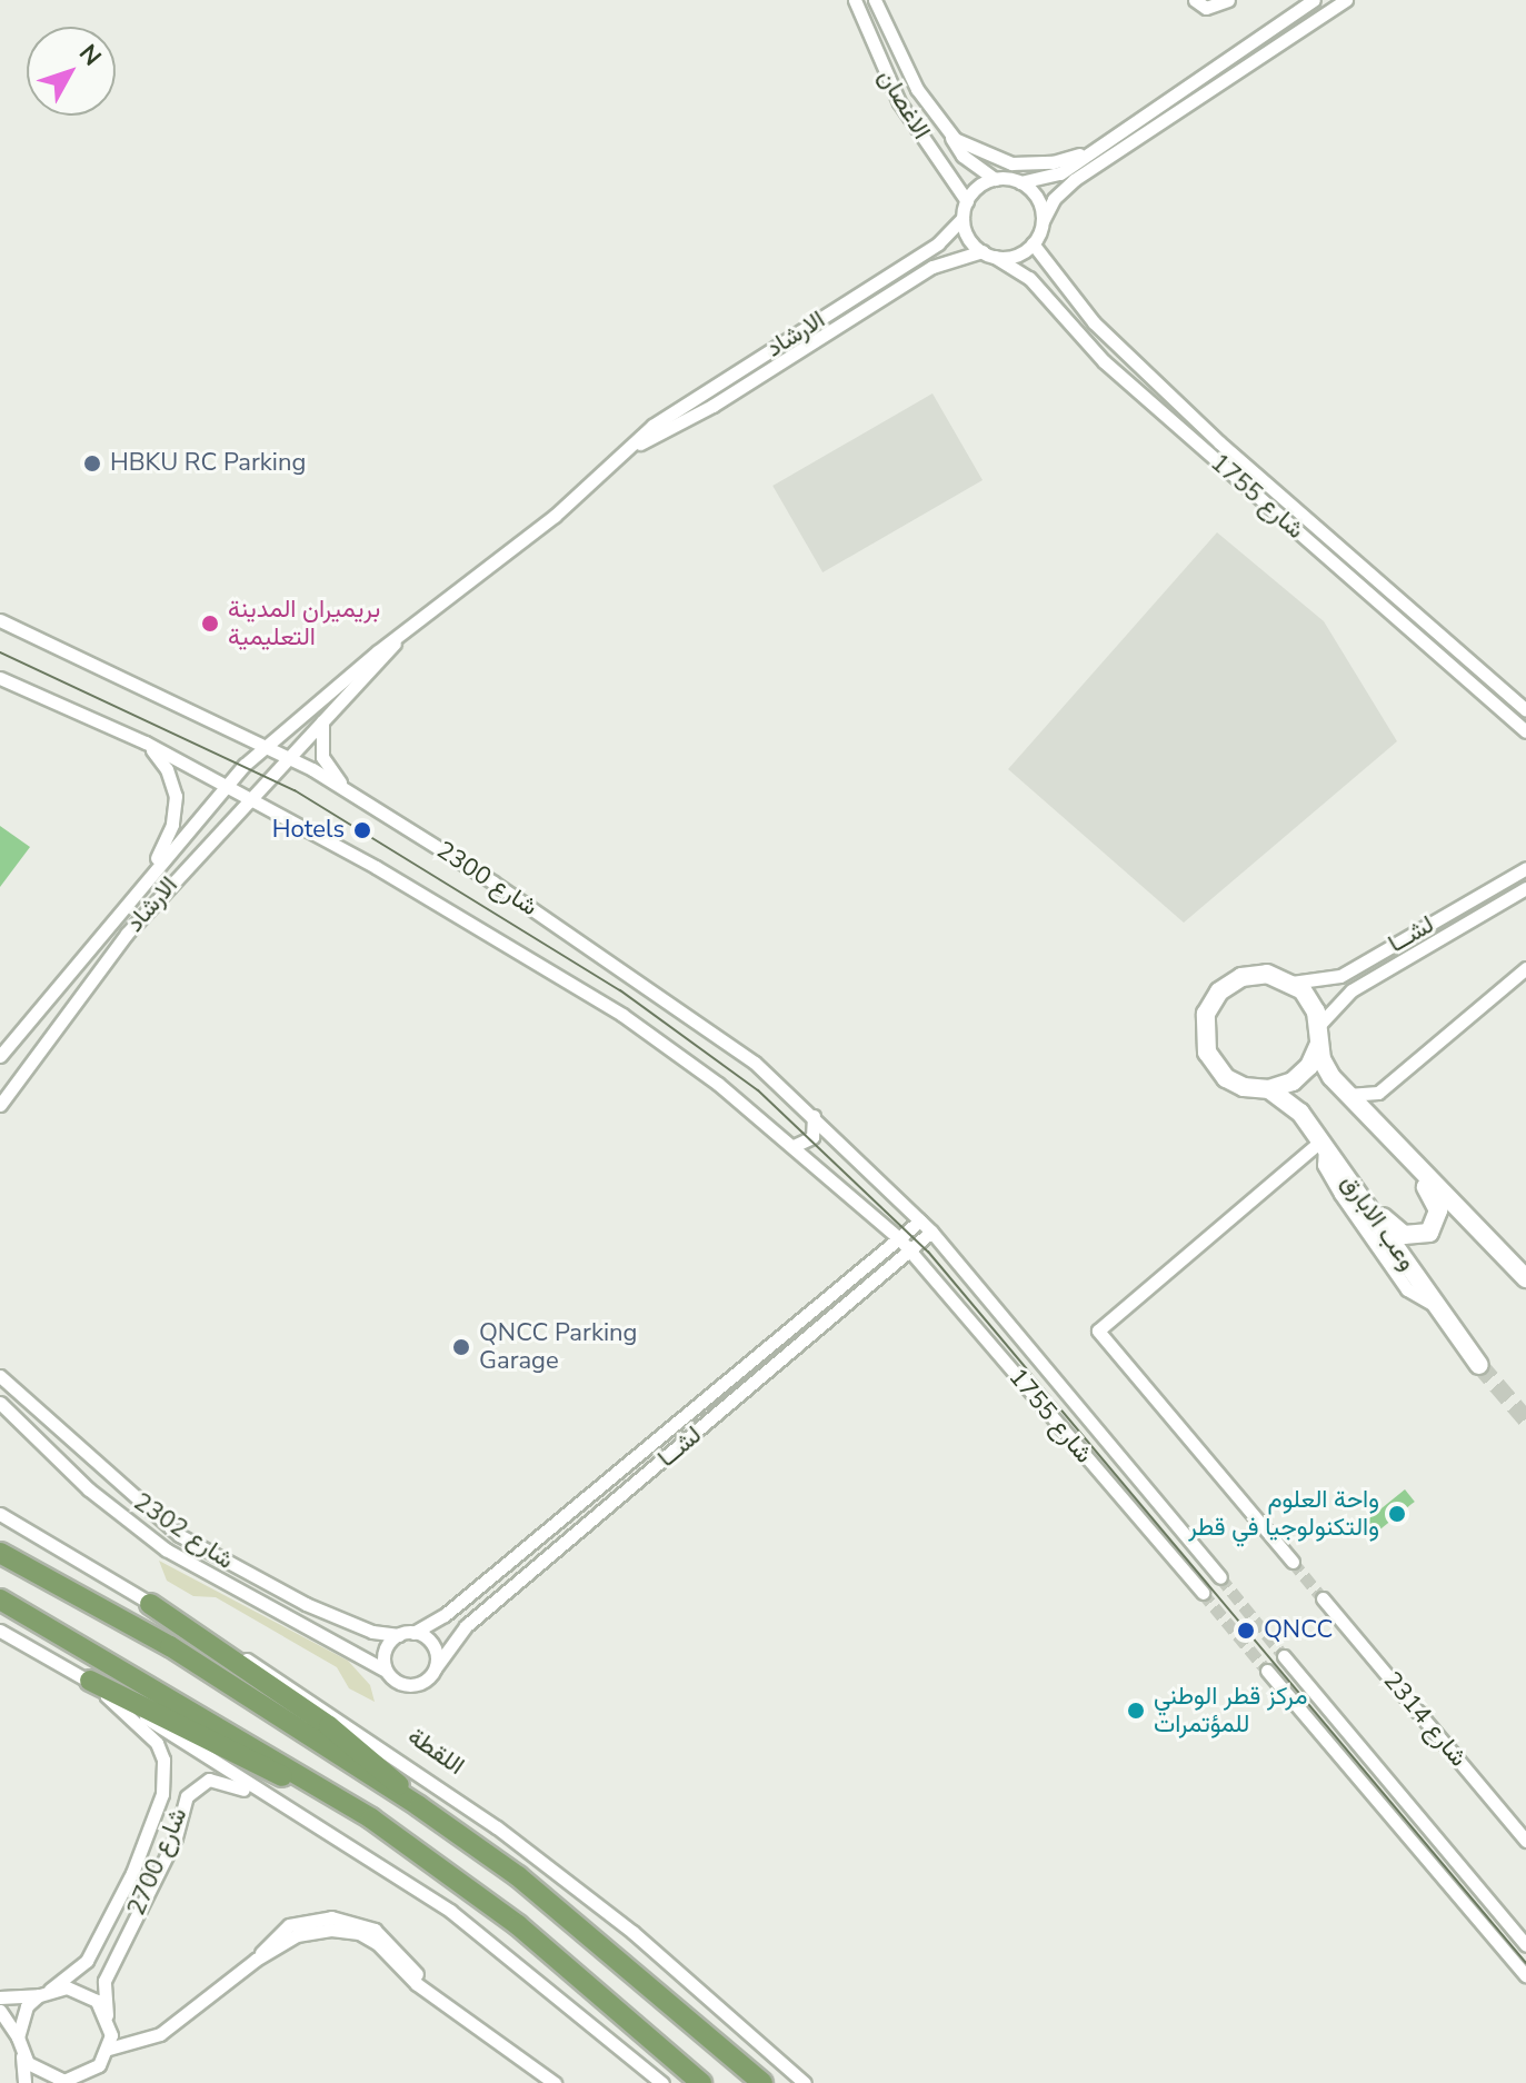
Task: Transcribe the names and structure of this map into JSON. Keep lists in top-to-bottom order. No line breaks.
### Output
{"streets":{"street":["الاغصان","الارشاد","شارع 1755","شارع 2300","لشــا","وعب الابارق","شارع 2302","شارع 2314","اللقطة","شارع 2700"]},"crossings":[["الاغصان","الارشاد"],["الاغصان","شارع 1755"],["الارشاد","شارع 1755"],["الارشاد","شارع 2300"],["شارع 1755","شارع 2300"],["شارع 1755","لشــا"],["شارع 2300","لشــا"],["لشــا","وعب الابارق"],["لشــا","شارع 2302"]],"places":["HBKU RC Parking","بريميران المدينة التعليمية","Hotels","QNCC Parking Garage","واحة العلوم والتكنولوجيا في قطر","QNCC","مركز قطر الوطني للمؤتمرات"],"north":"top right"}
